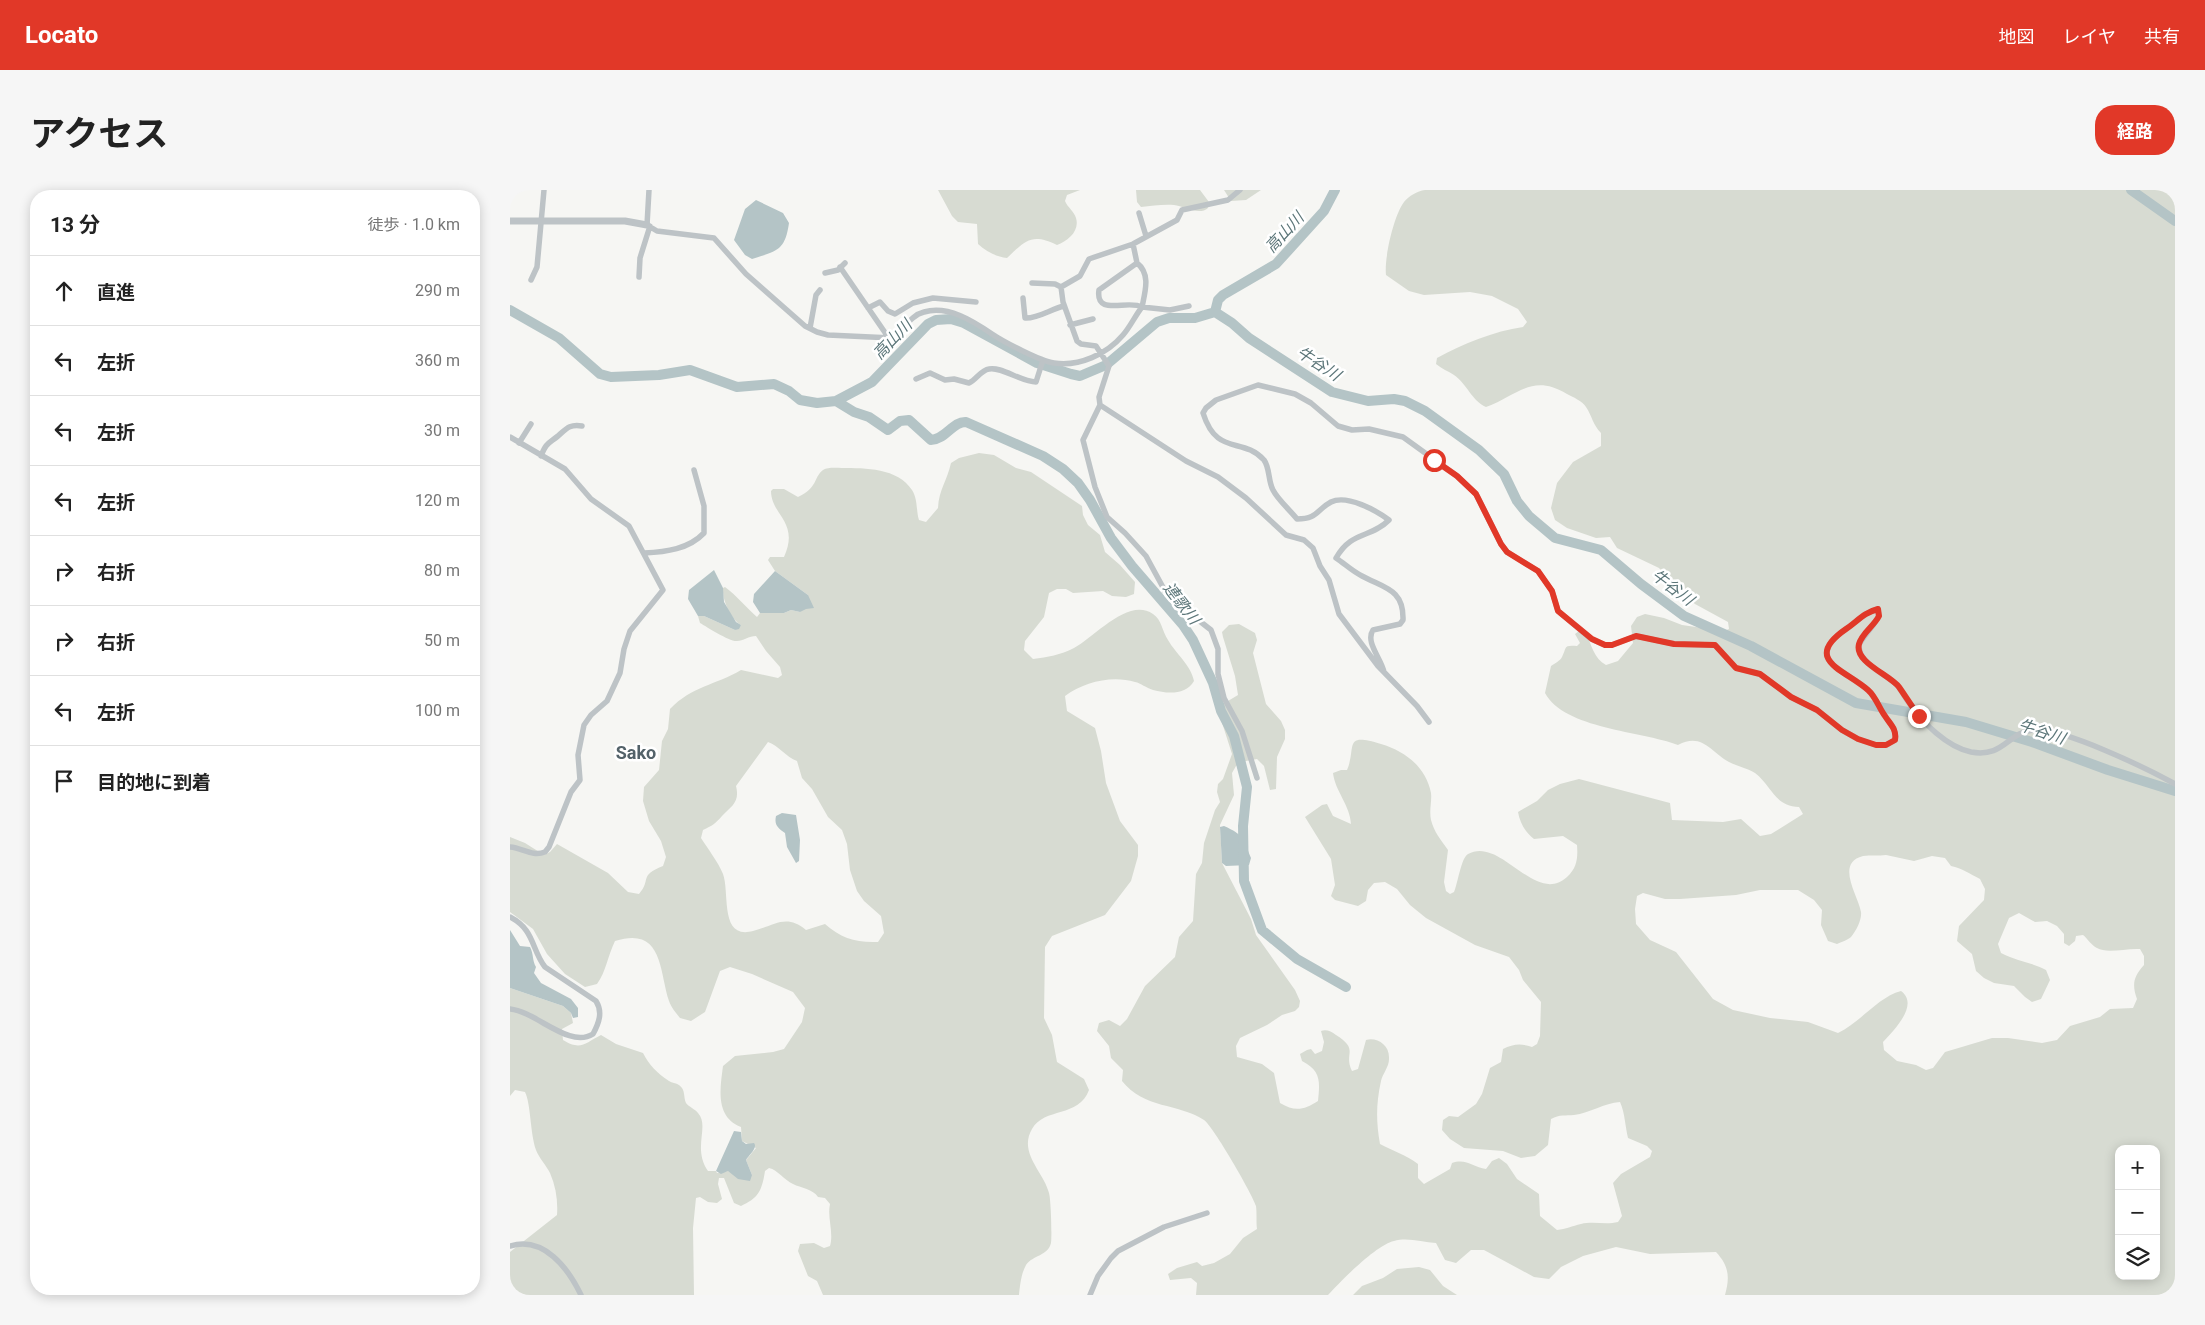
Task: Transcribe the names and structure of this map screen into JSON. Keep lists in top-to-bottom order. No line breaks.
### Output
{"districts":["Sako"],"water":["高山川","牛谷川","連歌川"],"page":{"header":"Locato","nav":["地図","レイヤ","共有"],"title":"アクセス","buttons":"経路","heading":["13 分","徒歩 · 1.0 km"],"list":[["直進","290 m"],["左折","360 m"],["左折","30 m"],["左折","120 m"],["右折","80 m"],["右折","50 m"],["左折","100 m"],"目的地に到着"],"map_buttons":["+","−"]}}
